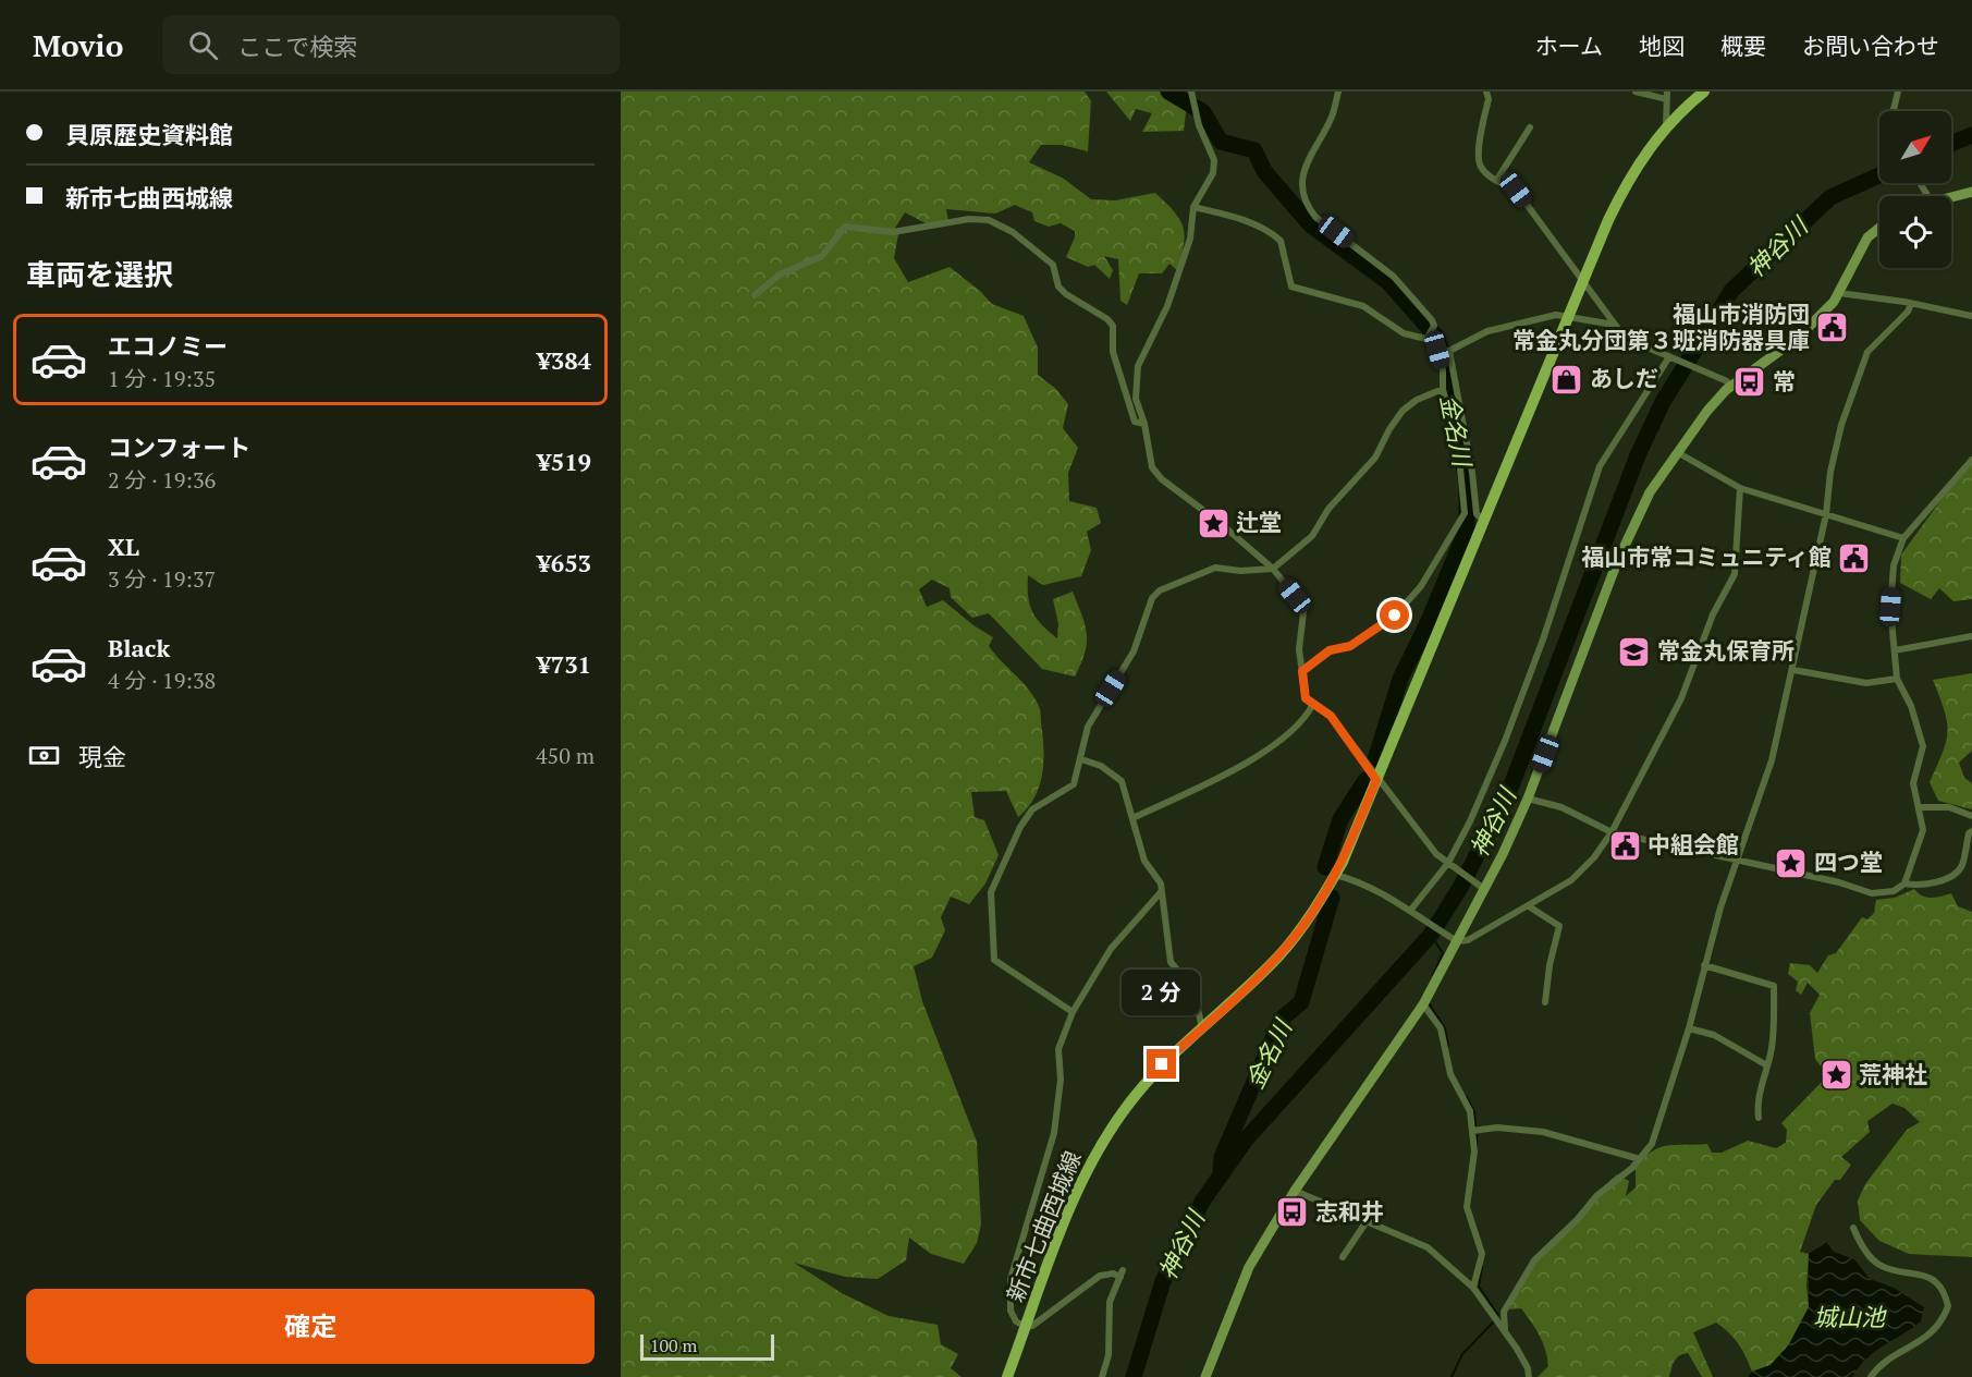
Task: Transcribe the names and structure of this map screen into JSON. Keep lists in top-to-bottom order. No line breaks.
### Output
{"streets":{"main road":["新市七曲西城線"]},"water":["神谷川","金名川","城山池"],"places":{"public building":["福山市消防団 常金丸分団第３班消防器具庫","福山市常コミュニティ館","中組会館"],"shop":["あしだ"],"bus stop":["常","志和井"],"place":["辻堂","四つ堂","荒神社"],"school or university":["常金丸保育所"]},"scale_bar":"100 m","north":"top right","page":{"header":"Movio","search":"ここで検索","nav":["ホーム","地図","概要","お問い合わせ"],"banner":["貝原歴史資料館","新市七曲西城線"],"heading":"車両を選択","list":[{"name":"エコノミー","note":"1 分 · 19:35","value":"¥384"},{"name":"コンフォート","note":"2 分 · 19:36","value":"¥519"},{"name":"XL","note":"3 分 · 19:37","value":"¥653"},{"name":"Black","note":"4 分 · 19:38","value":"¥731"}],"pay":["現金","450 m"],"bubble":"2 分","buttons":"確定","scale":"100 m"}}
